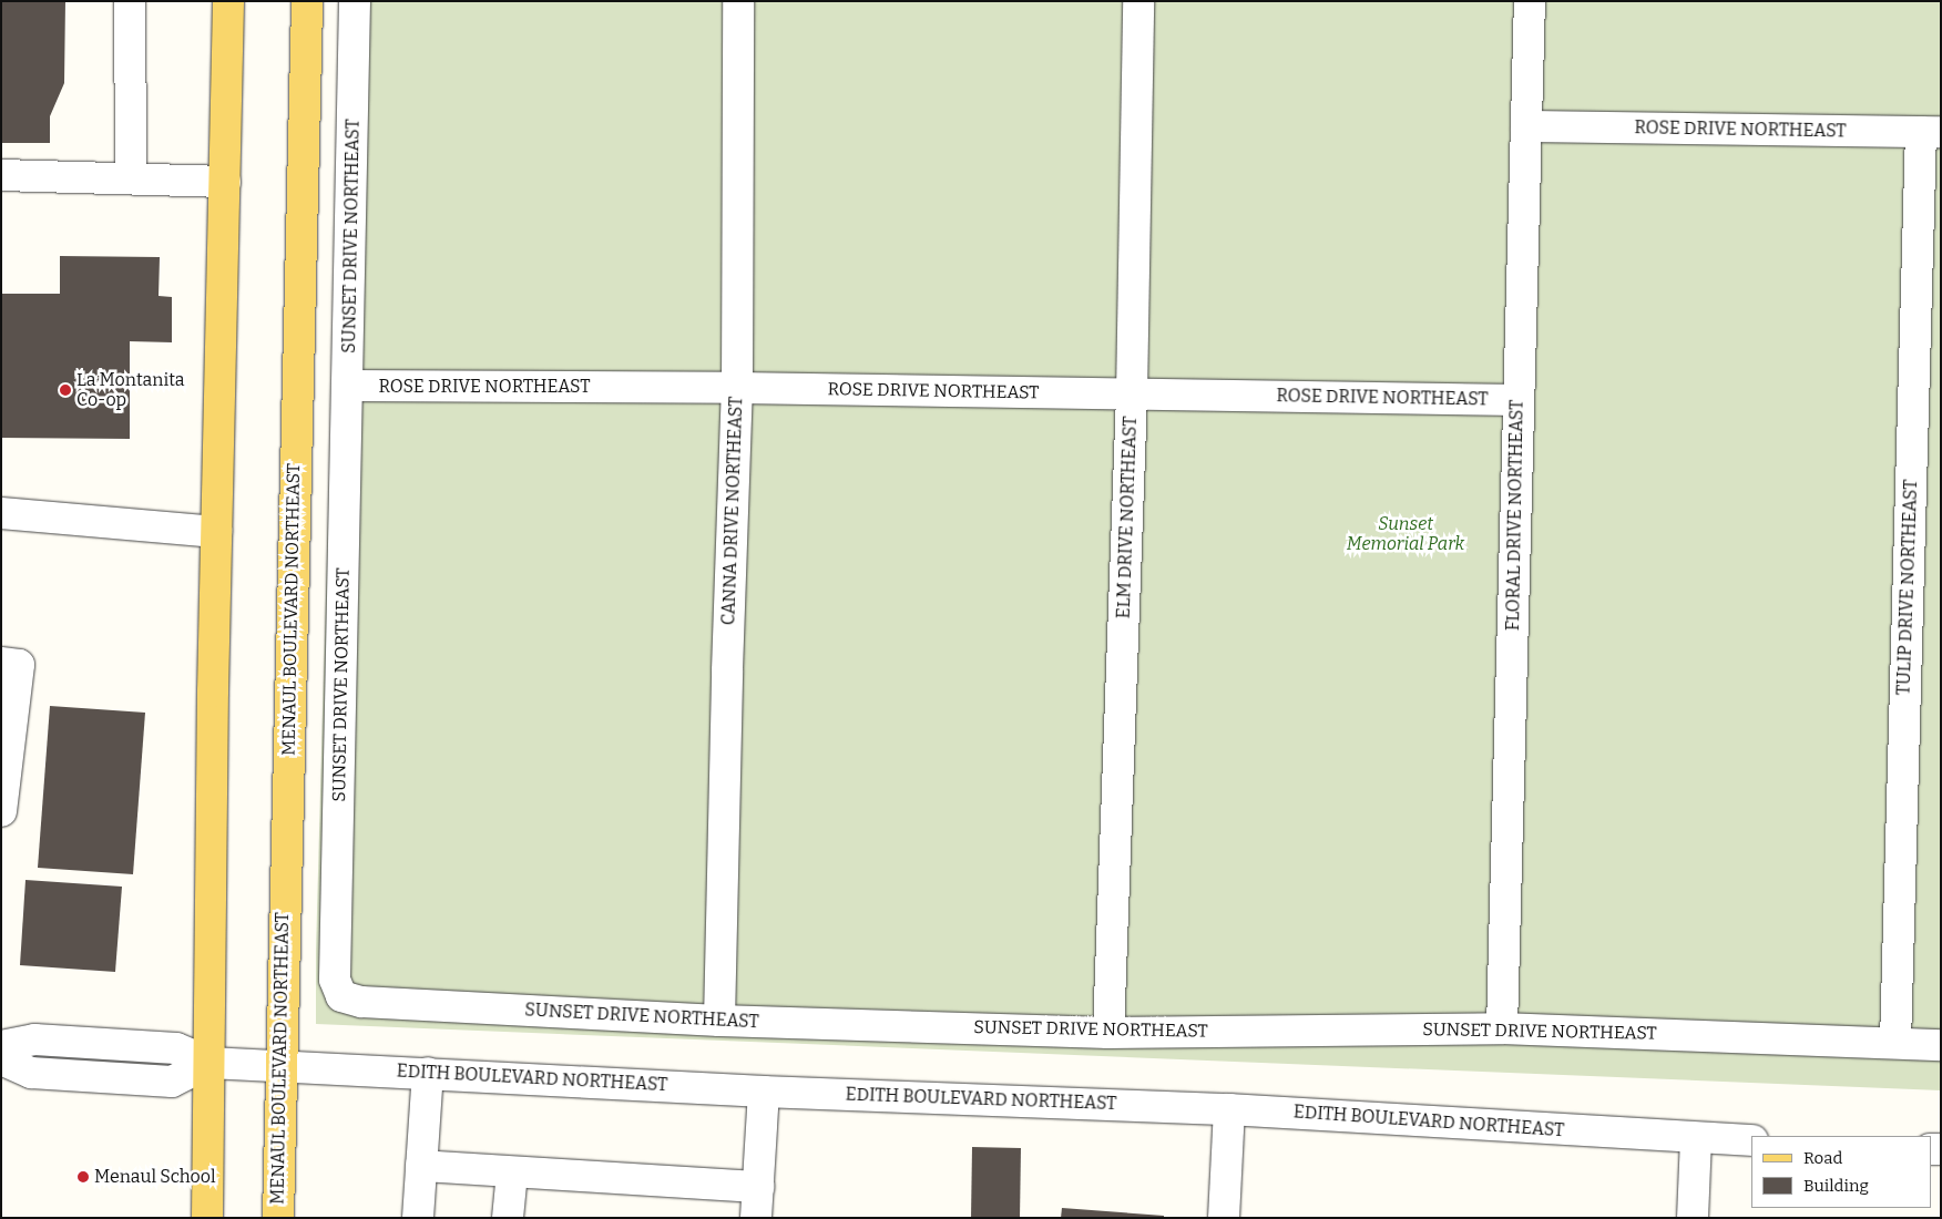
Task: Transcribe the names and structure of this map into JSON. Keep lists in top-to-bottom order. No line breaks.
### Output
{"streets":{"main road":["MENAUL BOULEVARD NORTHEAST"],"street":["ROSE DRIVE NORTHEAST","SUNSET DRIVE NORTHEAST","CANNA DRIVE NORTHEAST","FLORAL DRIVE NORTHEAST","ELM DRIVE NORTHEAST","TULIP DRIVE NORTHEAST","EDITH BOULEVARD NORTHEAST"]},"crossings":[["ROSE DRIVE NORTHEAST","SUNSET DRIVE NORTHEAST"],["ROSE DRIVE NORTHEAST","CANNA DRIVE NORTHEAST"],["ROSE DRIVE NORTHEAST","FLORAL DRIVE NORTHEAST"],["ROSE DRIVE NORTHEAST","ELM DRIVE NORTHEAST"],["ROSE DRIVE NORTHEAST","TULIP DRIVE NORTHEAST"],["SUNSET DRIVE NORTHEAST","CANNA DRIVE NORTHEAST"],["SUNSET DRIVE NORTHEAST","FLORAL DRIVE NORTHEAST"],["SUNSET DRIVE NORTHEAST","ELM DRIVE NORTHEAST"],["SUNSET DRIVE NORTHEAST","TULIP DRIVE NORTHEAST"],["MENAUL BOULEVARD NORTHEAST","EDITH BOULEVARD NORTHEAST"]],"parks":["Sunset Memorial Park"],"places":["La Montanita Co-op","Menaul School"],"legend":["Road","Building"]}
